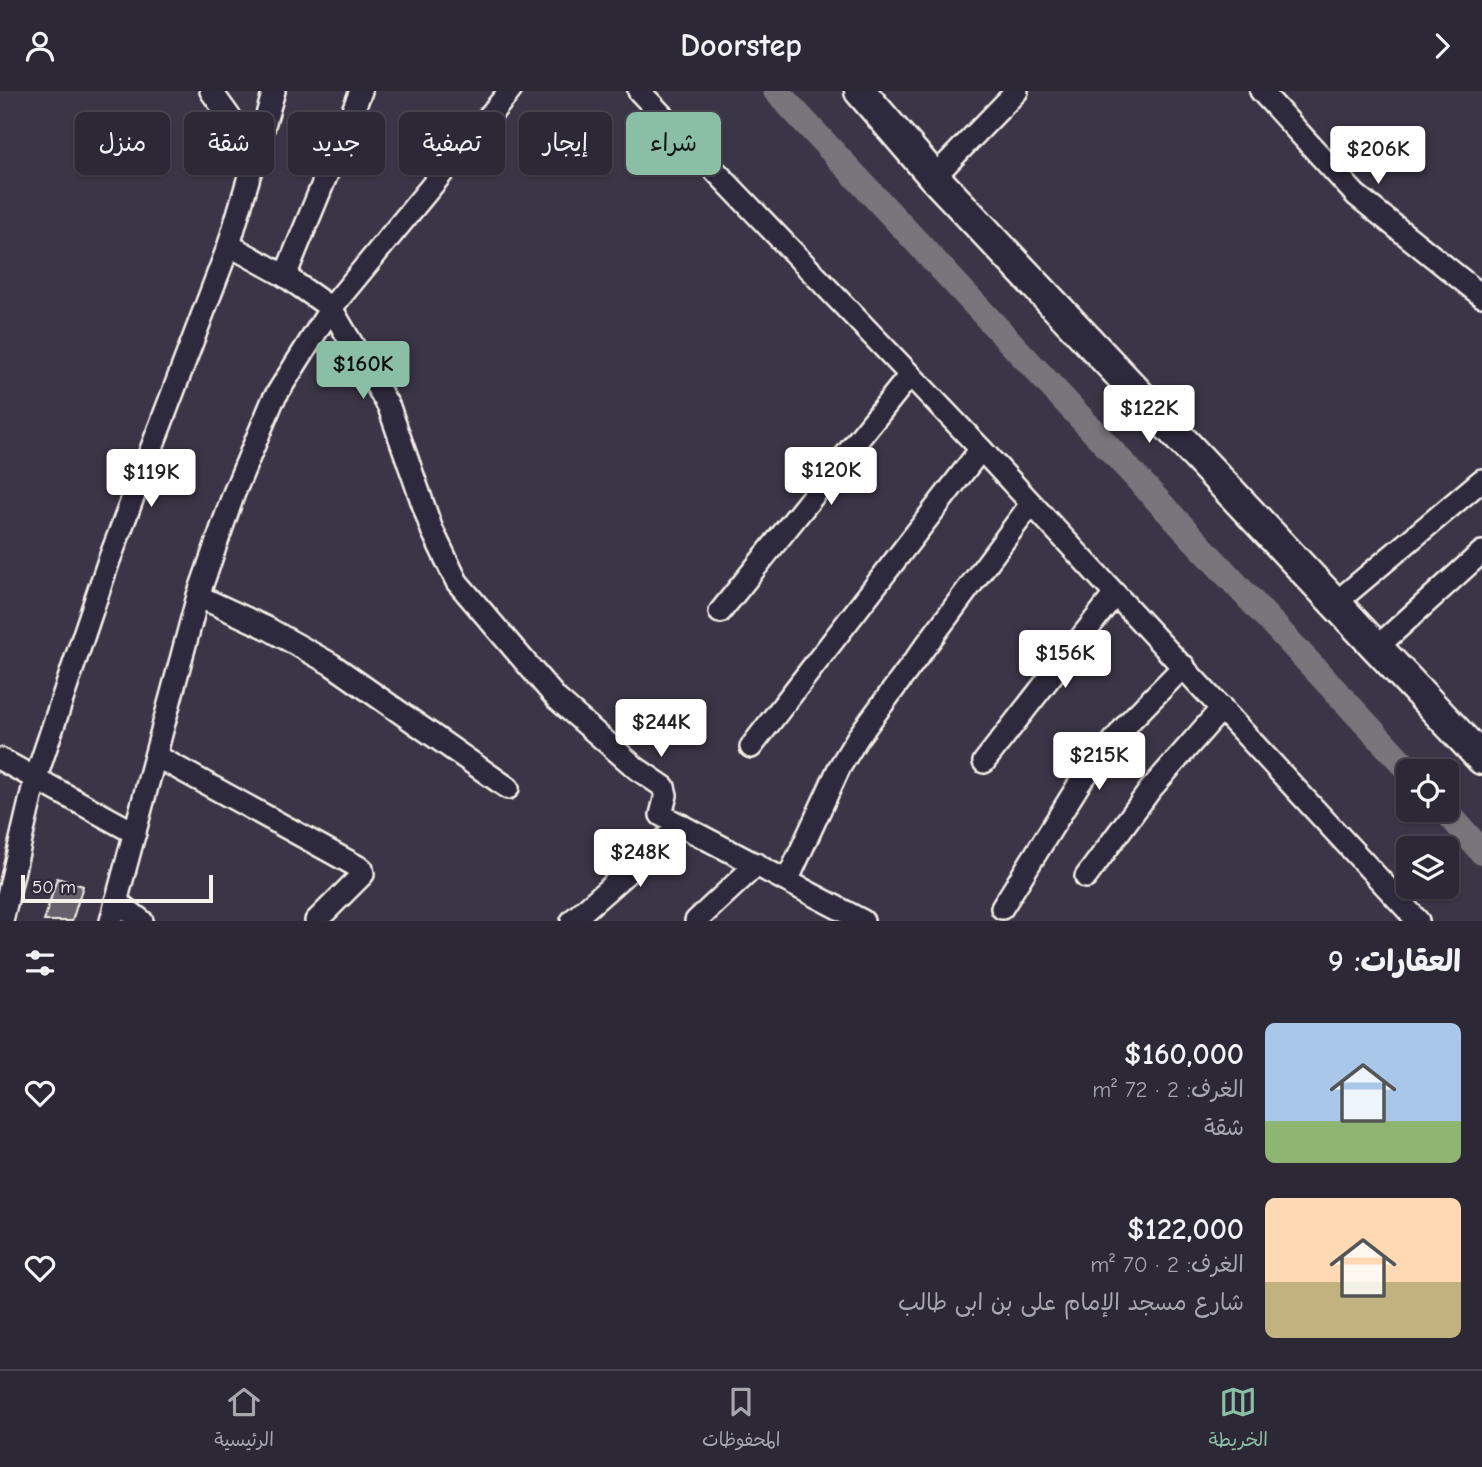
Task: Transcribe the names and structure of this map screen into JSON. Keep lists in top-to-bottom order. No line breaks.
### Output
{"scale_bar":"50 m","page":{"header":"Doorstep","chip":["شراء","إيجار","تصفية","جديد","شقة","منزل"],"price":["$206K","$160K","$122K","$120K","$119K","$156K","$244K","$215K","$248K"],"scale":"50 m","heading":"العقارات: 9","list":[{"name":"$160,000","note":"الغرف: 2 · 72 m² · شقة"},{"name":"$122,000","note":"الغرف: 2 · 70 m² · شارع مسجد الإمام على بن ابى طالب"}],"tabs":["الخريطة","المحفوظات","الرئيسية"]}}
